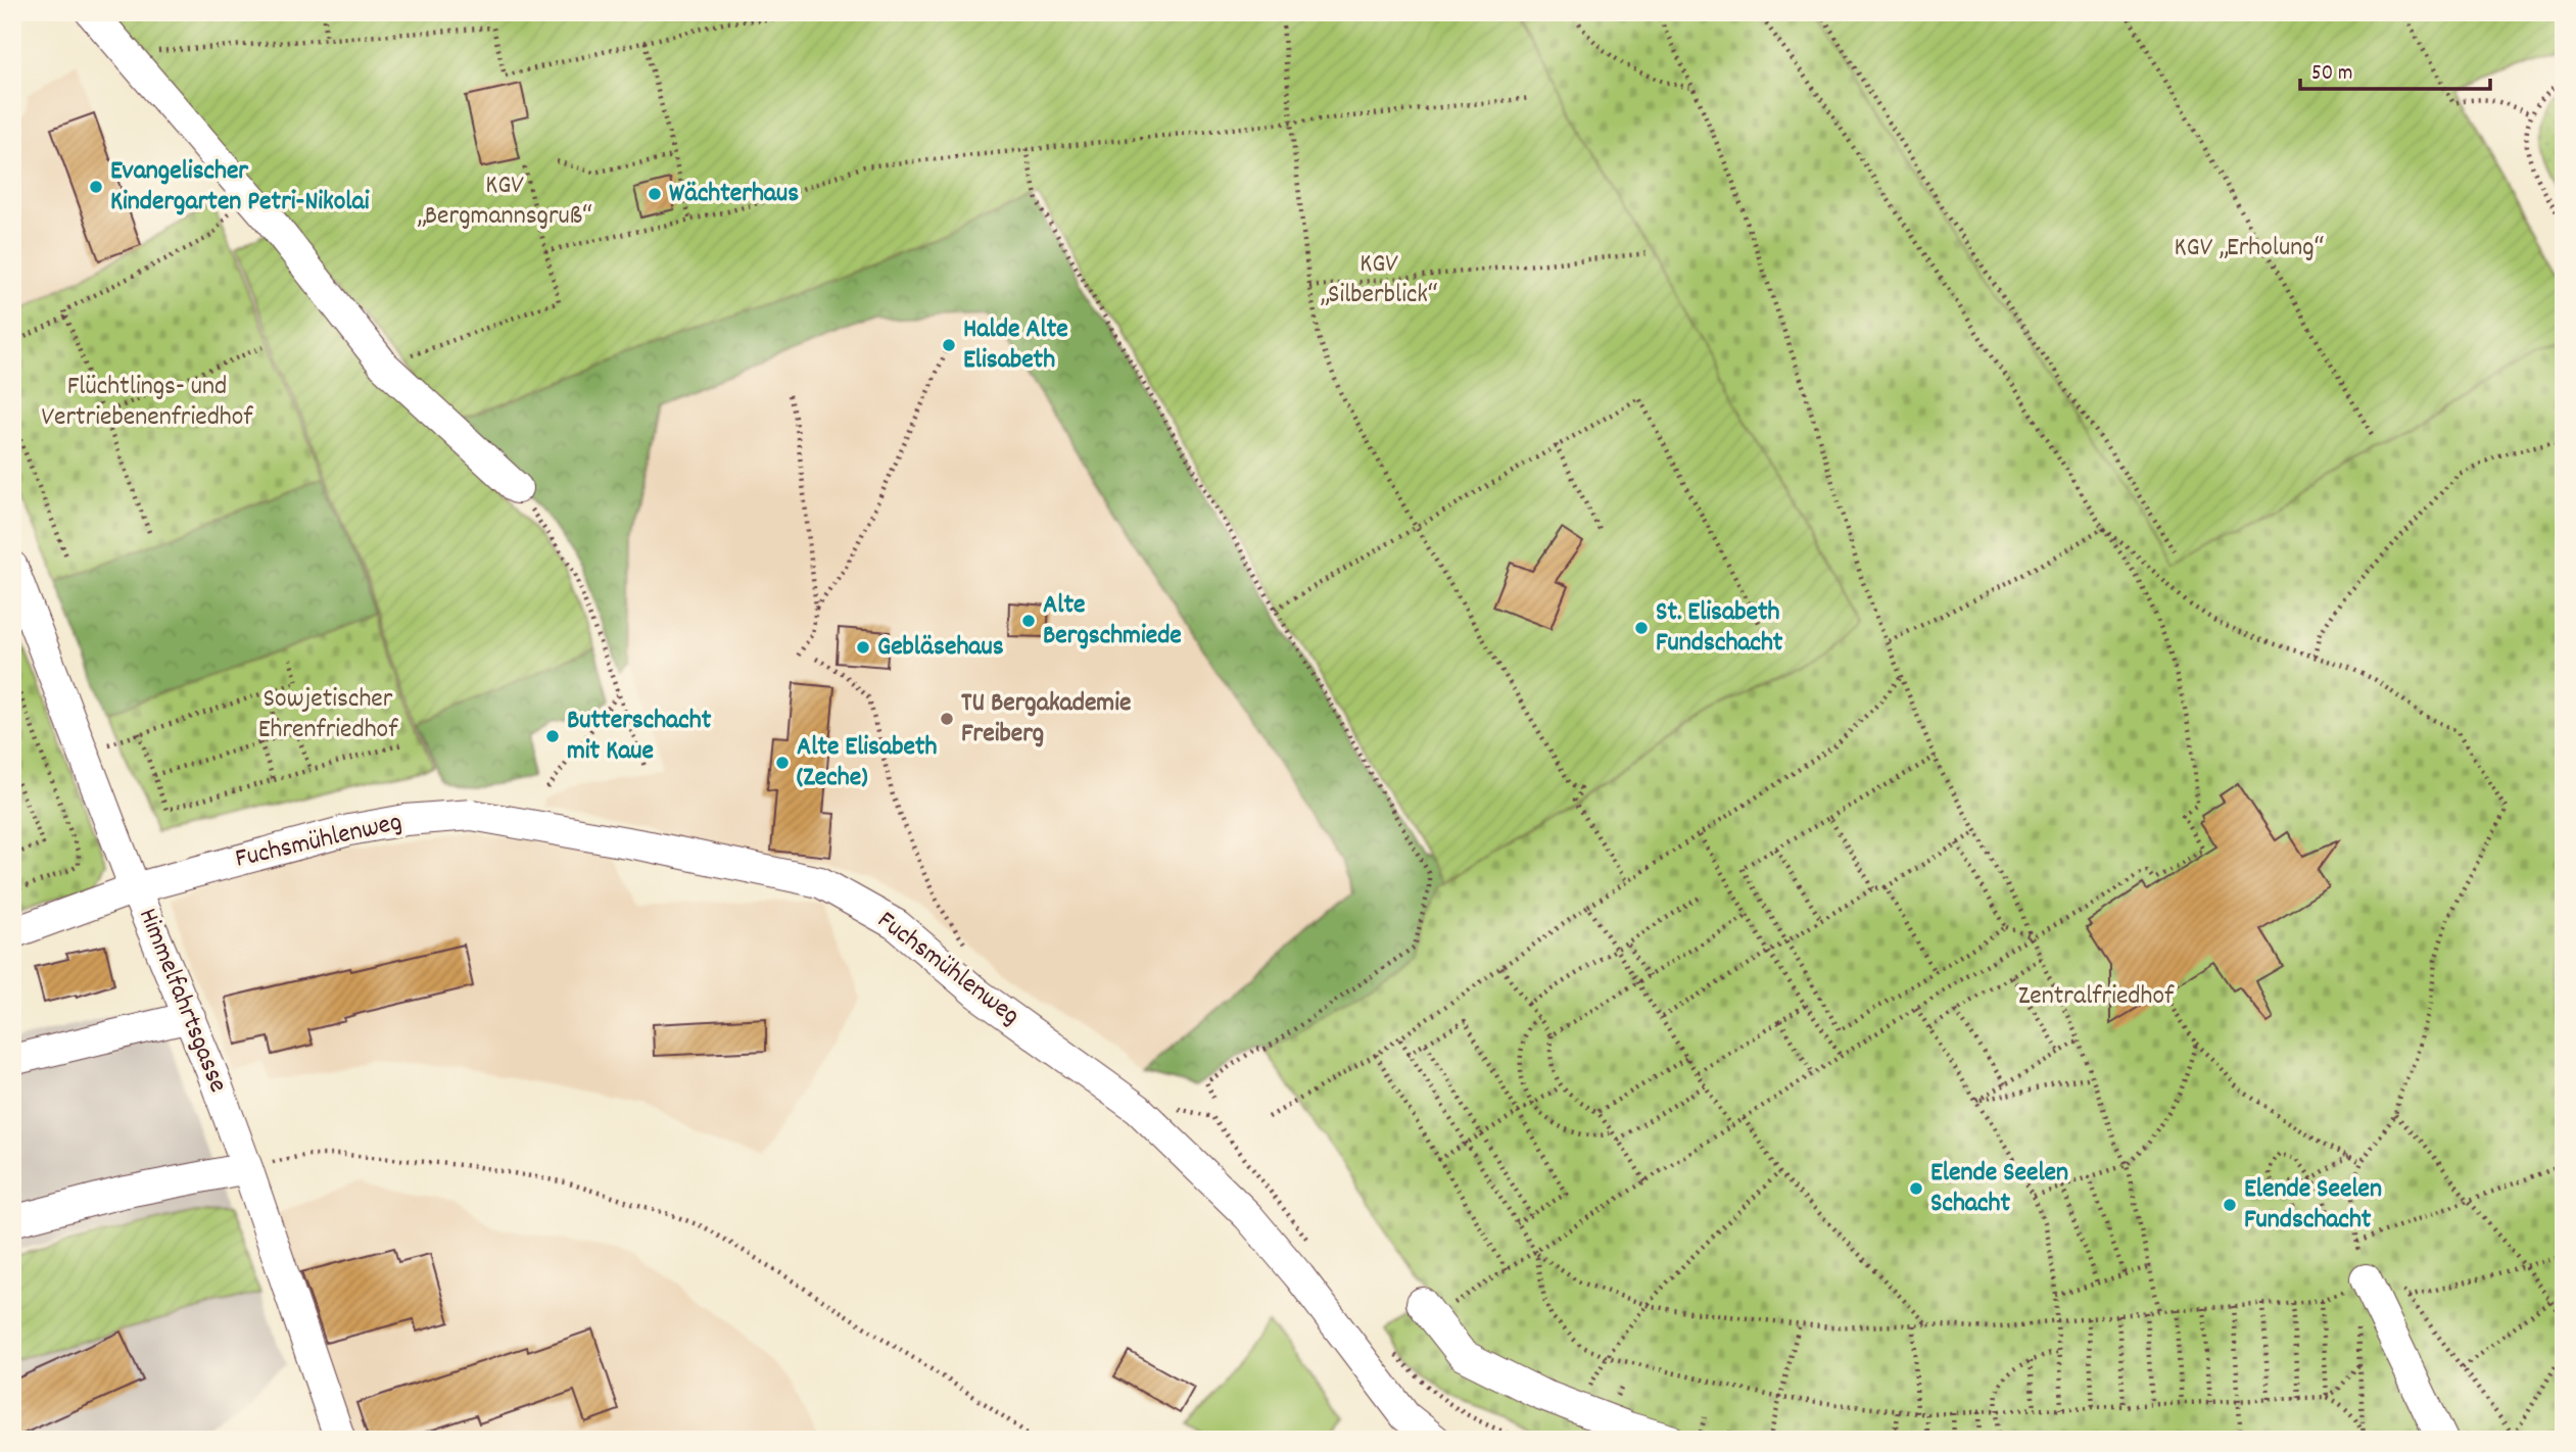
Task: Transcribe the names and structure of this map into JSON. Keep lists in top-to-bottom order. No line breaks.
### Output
{"streets":{"street":["Fuchsmühlenweg","Himmelfahrtsgasse"]},"crossings":[["Fuchsmühlenweg","Himmelfahrtsgasse"]],"parks":["KGV „Bergmannsgruß“","KGV „Erholung“","KGV „Silberblick“","Flüchtlings- und Vertriebenenfriedhof","Sowjetischer Ehrenfriedhof","Zentralfriedhof"],"places":["Evangelischer Kindergarten Petri-Nikolai","Wächterhaus","Halde Alte Elisabeth","Alte Bergschmiede","St. Elisabeth Fundschacht","Gebläsehaus","TU Bergakademie Freiberg","Butterschacht mit Kaue","Alte Elisabeth (Zeche)","Elende Seelen Schacht","Elende Seelen Fundschacht"],"scale_bar":"50 m"}
